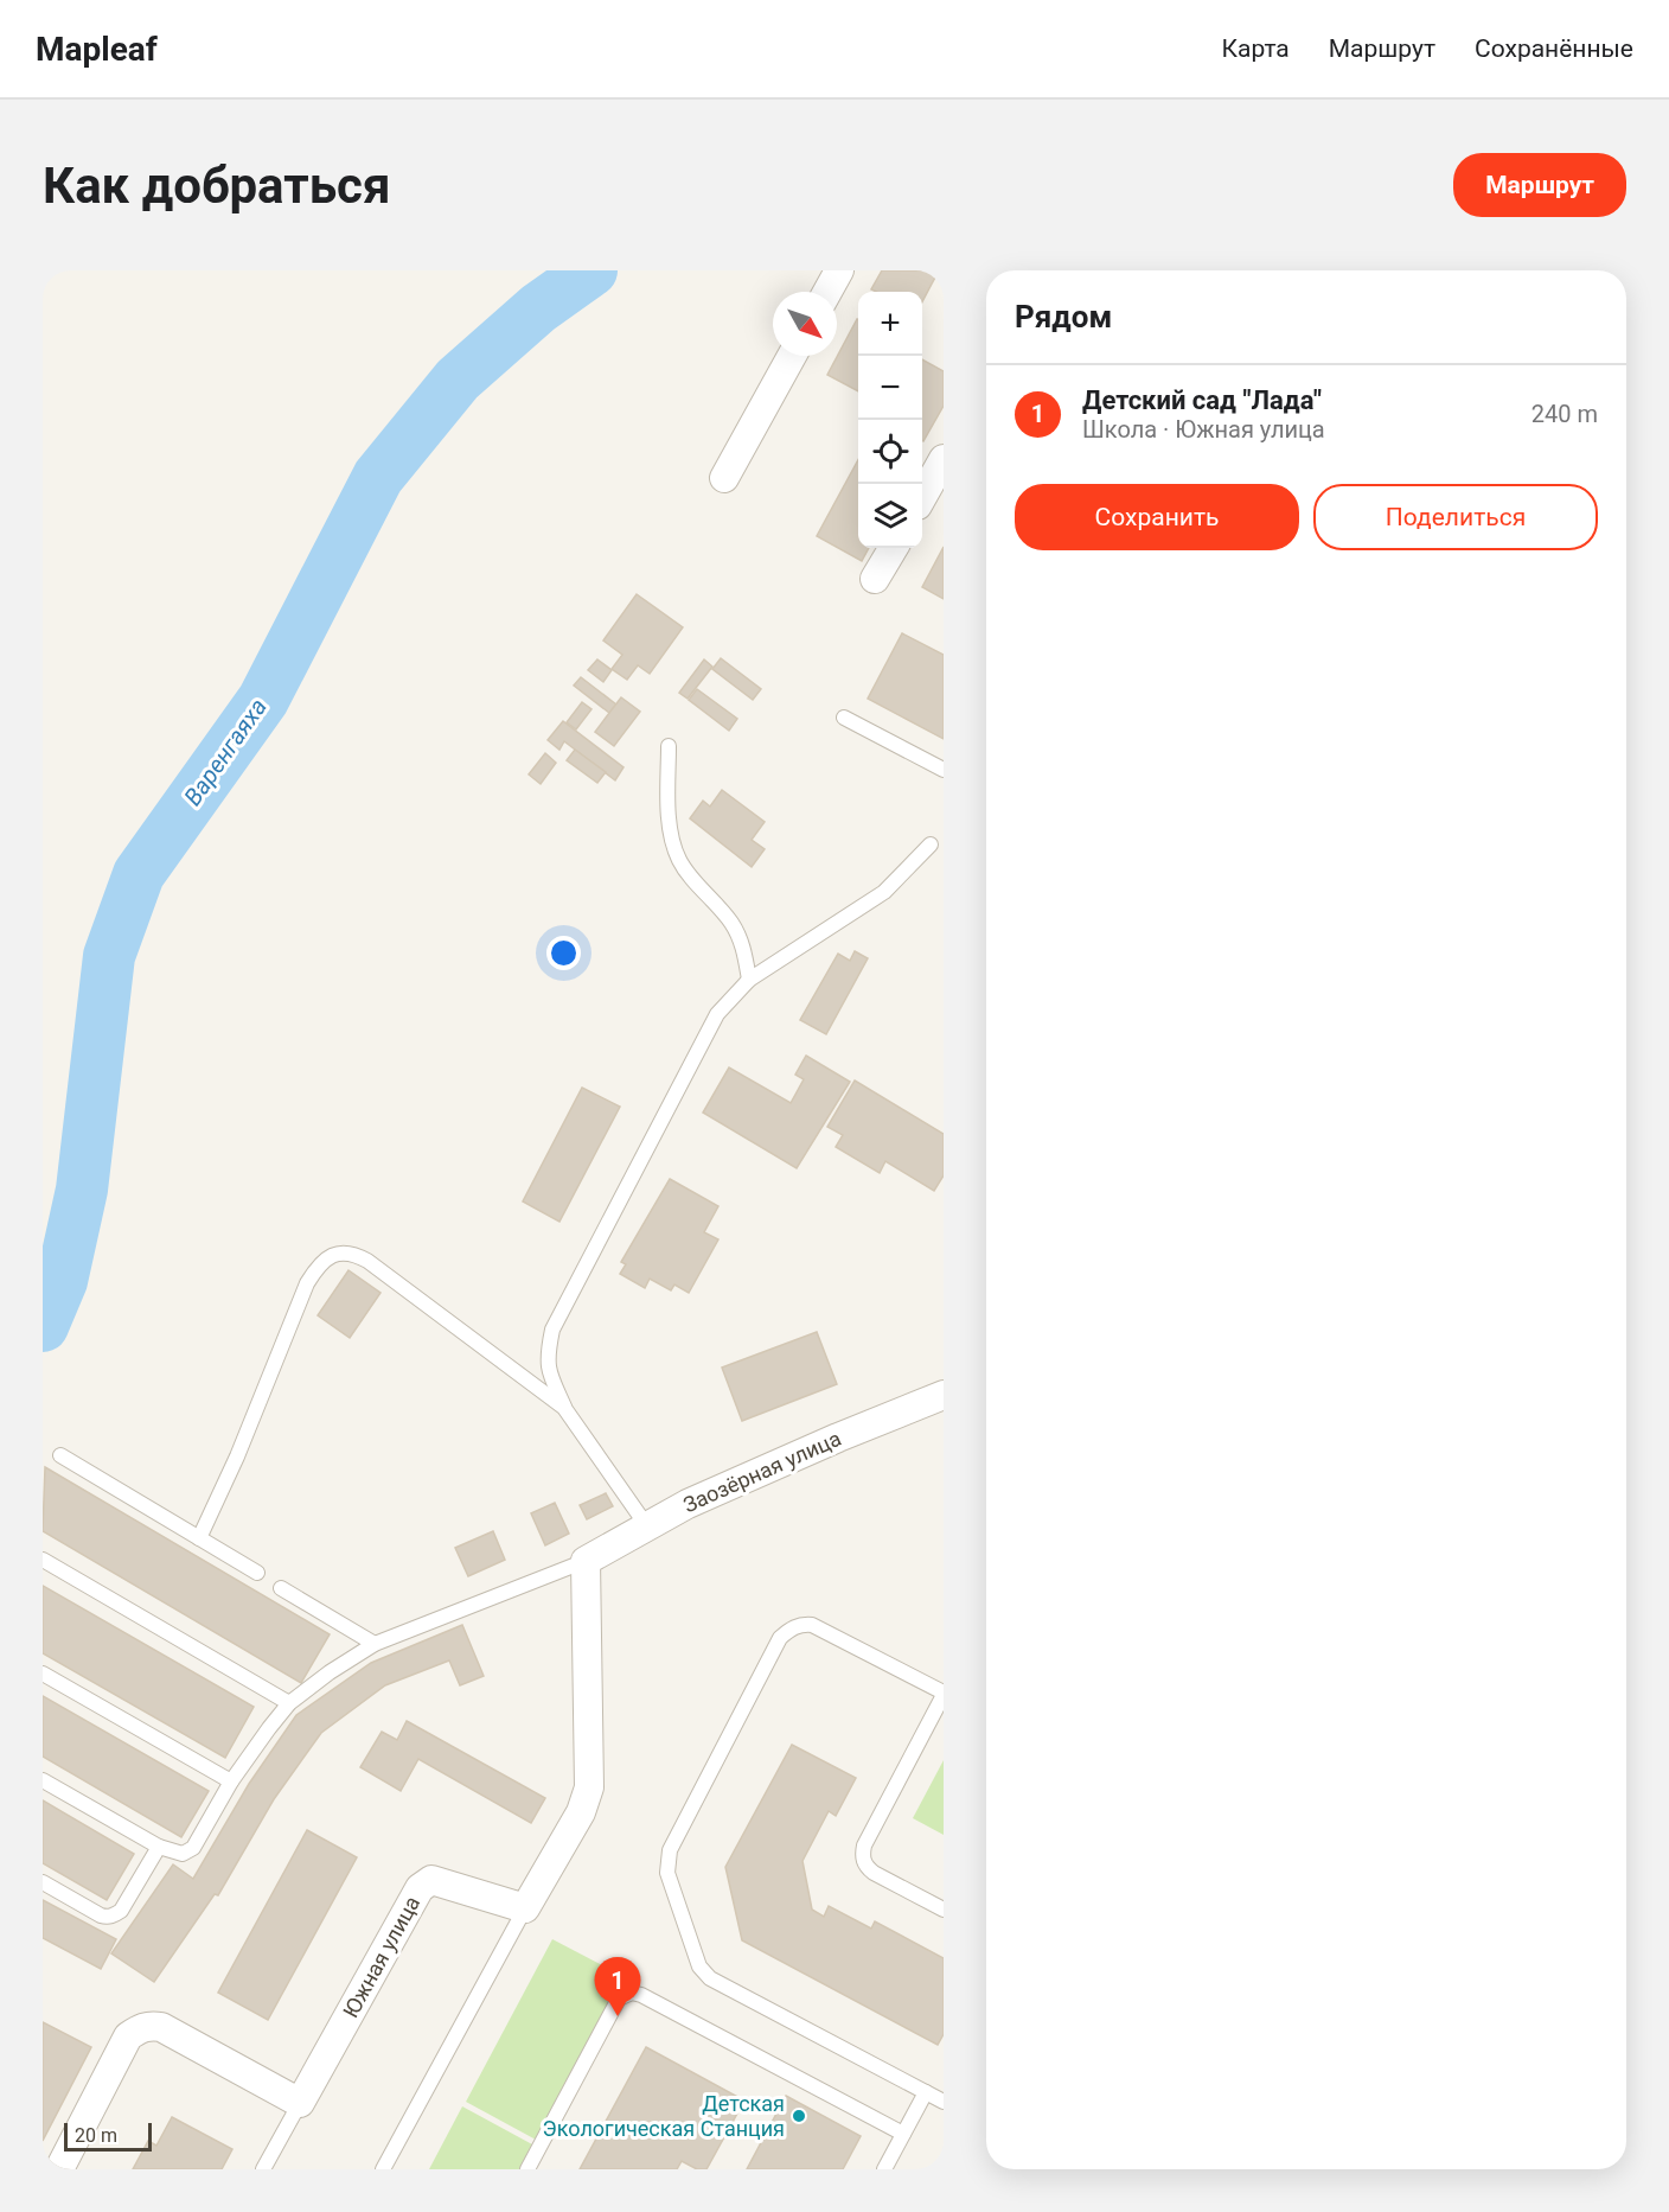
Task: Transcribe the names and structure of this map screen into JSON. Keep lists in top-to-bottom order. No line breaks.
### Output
{"streets":{"street":["Заозёрная улица","Южная улица"]},"water":["Варенгаяха"],"places":["Детская Экологическая Станция"],"scale_bar":"20 m","north":"bottom right","page":{"header":"Mapleaf","nav":["Карта","Маршрут","Сохранённые"],"buttons":["Маршрут",["Сохранить","Поделиться"]],"title":"Как добраться","heading":"Рядом","map_buttons":["+","−"],"list":[{"mark":"1","name":"Детский сад \"Лада\"","note":"Школа · Южная улица","value":"240 m"}],"pins":"1","scale":"20 m"}}
